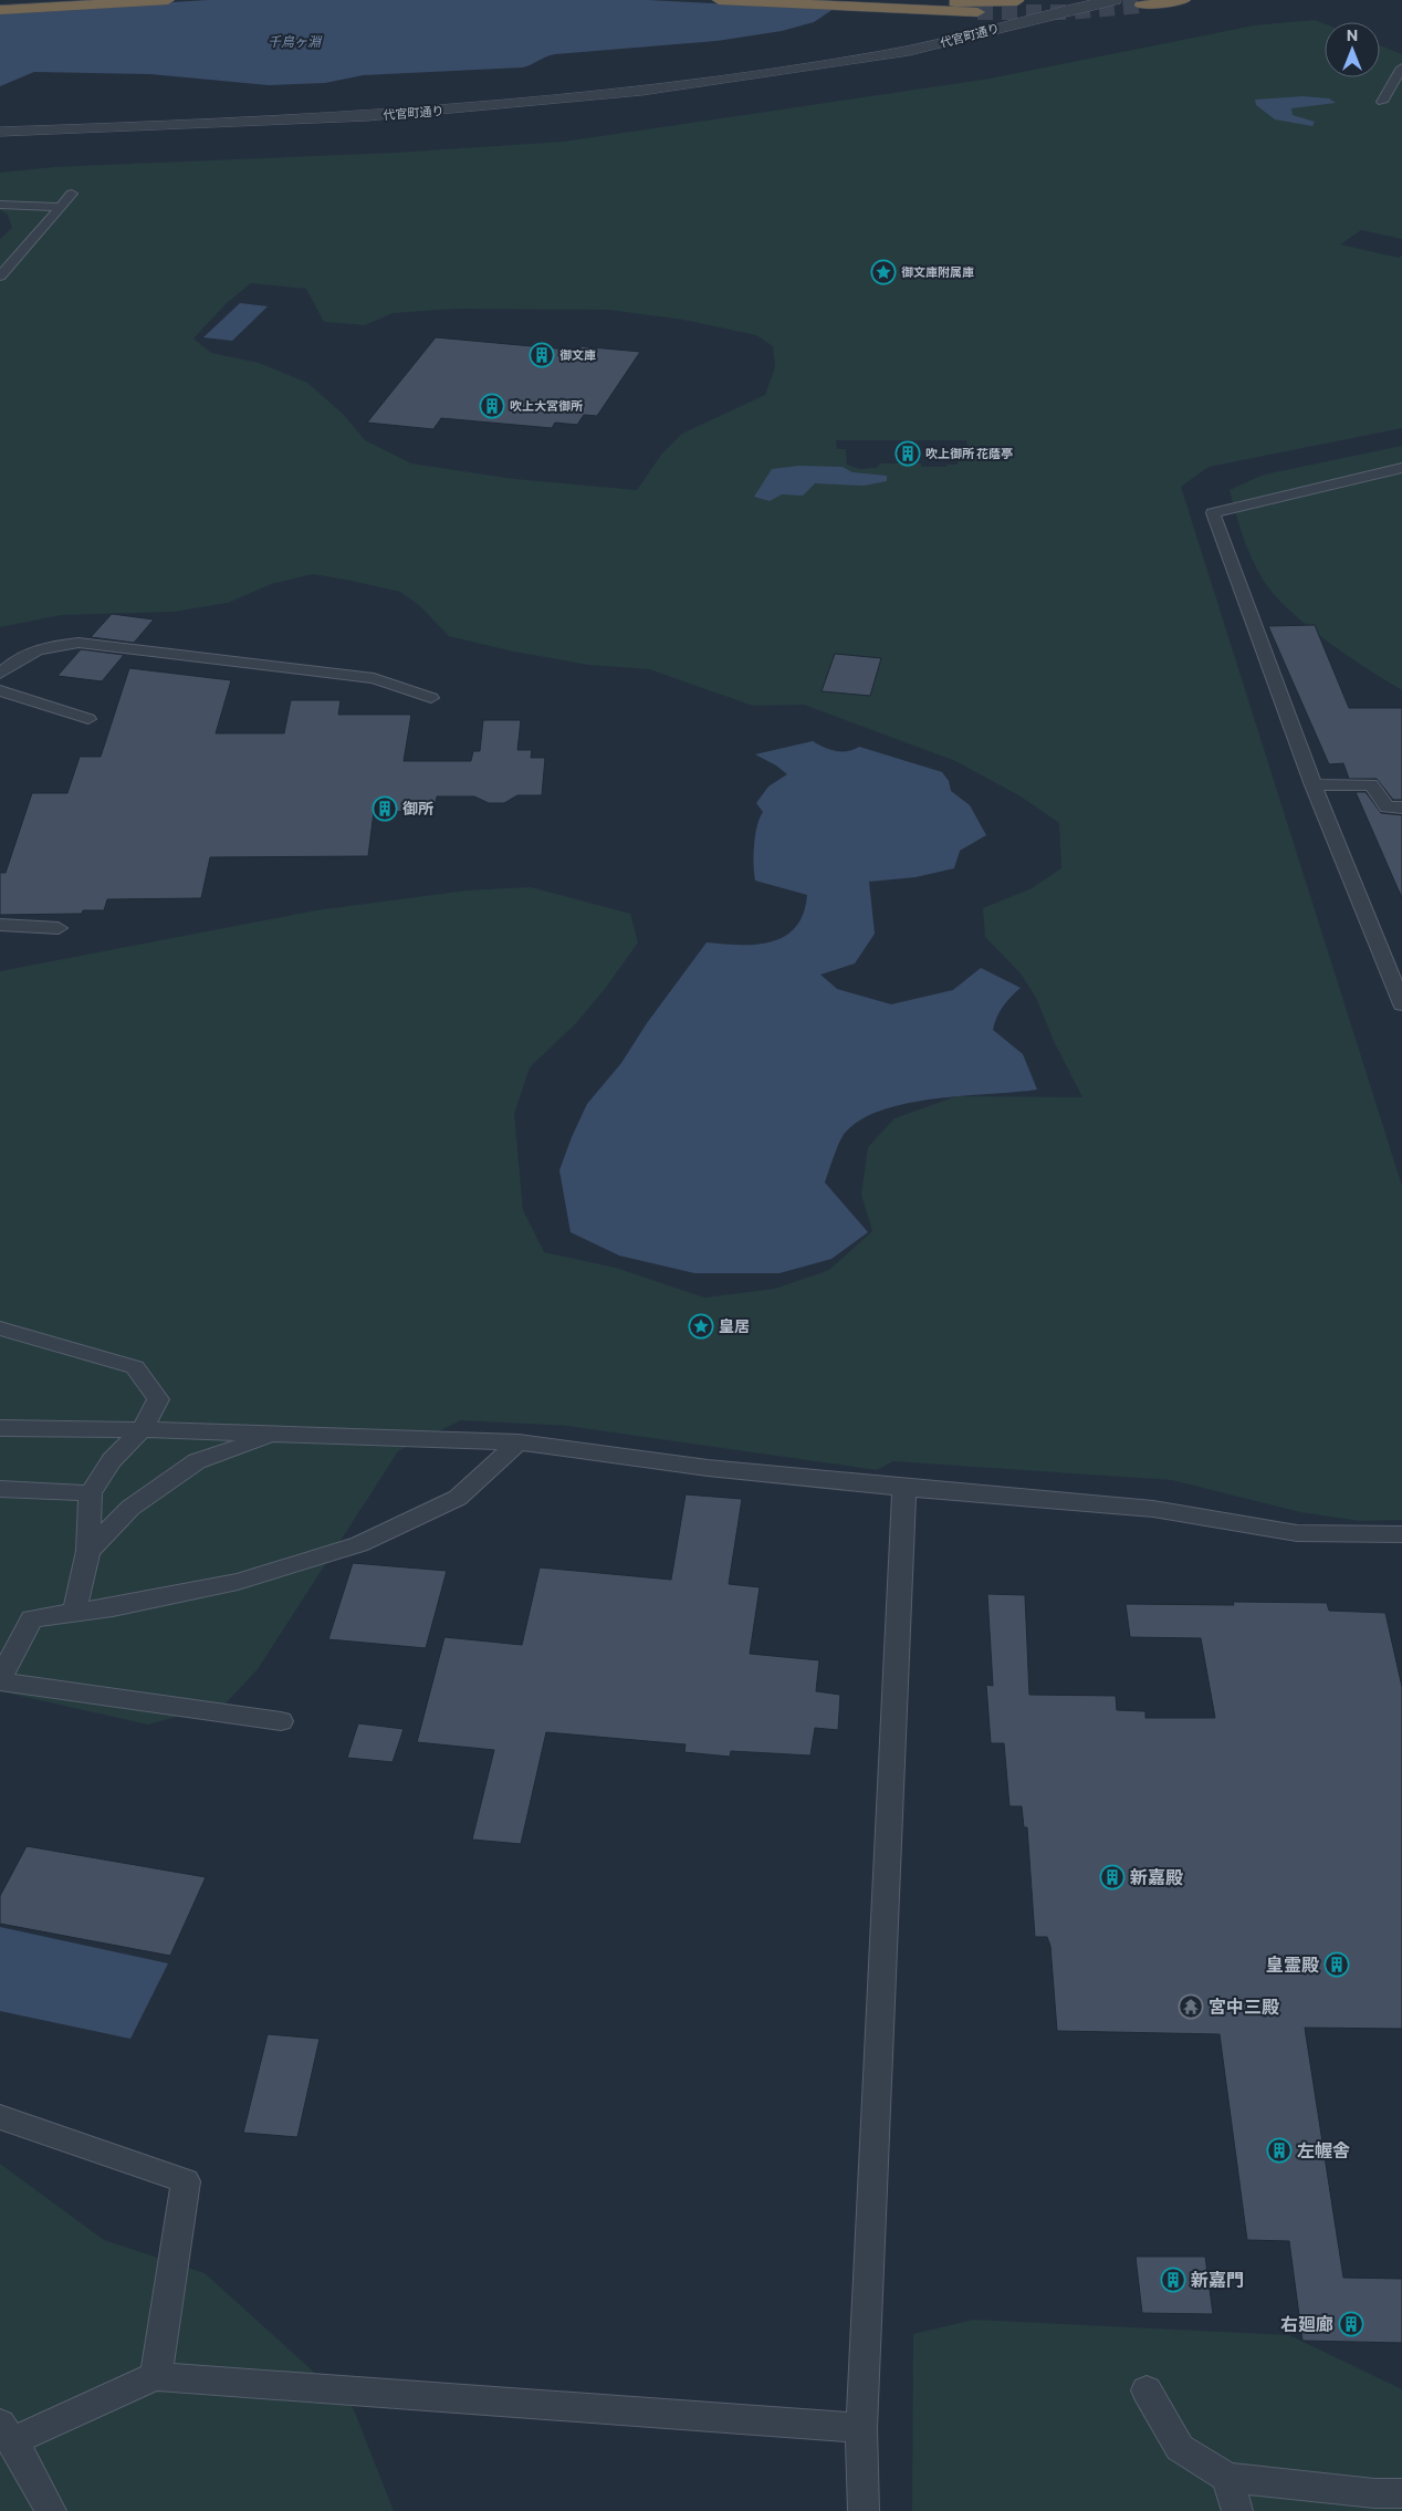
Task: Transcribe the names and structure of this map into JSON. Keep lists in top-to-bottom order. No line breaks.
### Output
{"streets":{"street":["代官町通り"]},"water":["千鳥ヶ淵"],"places":{"place":["御文庫附属庫","皇居"],"building":["御文庫","吹上大宮御所","吹上御所 花蔭亭","御所","新嘉殿","皇霊殿","左幄舎","新嘉門","右廻廊"],"temple":["宮中三殿"]},"north":"top"}
